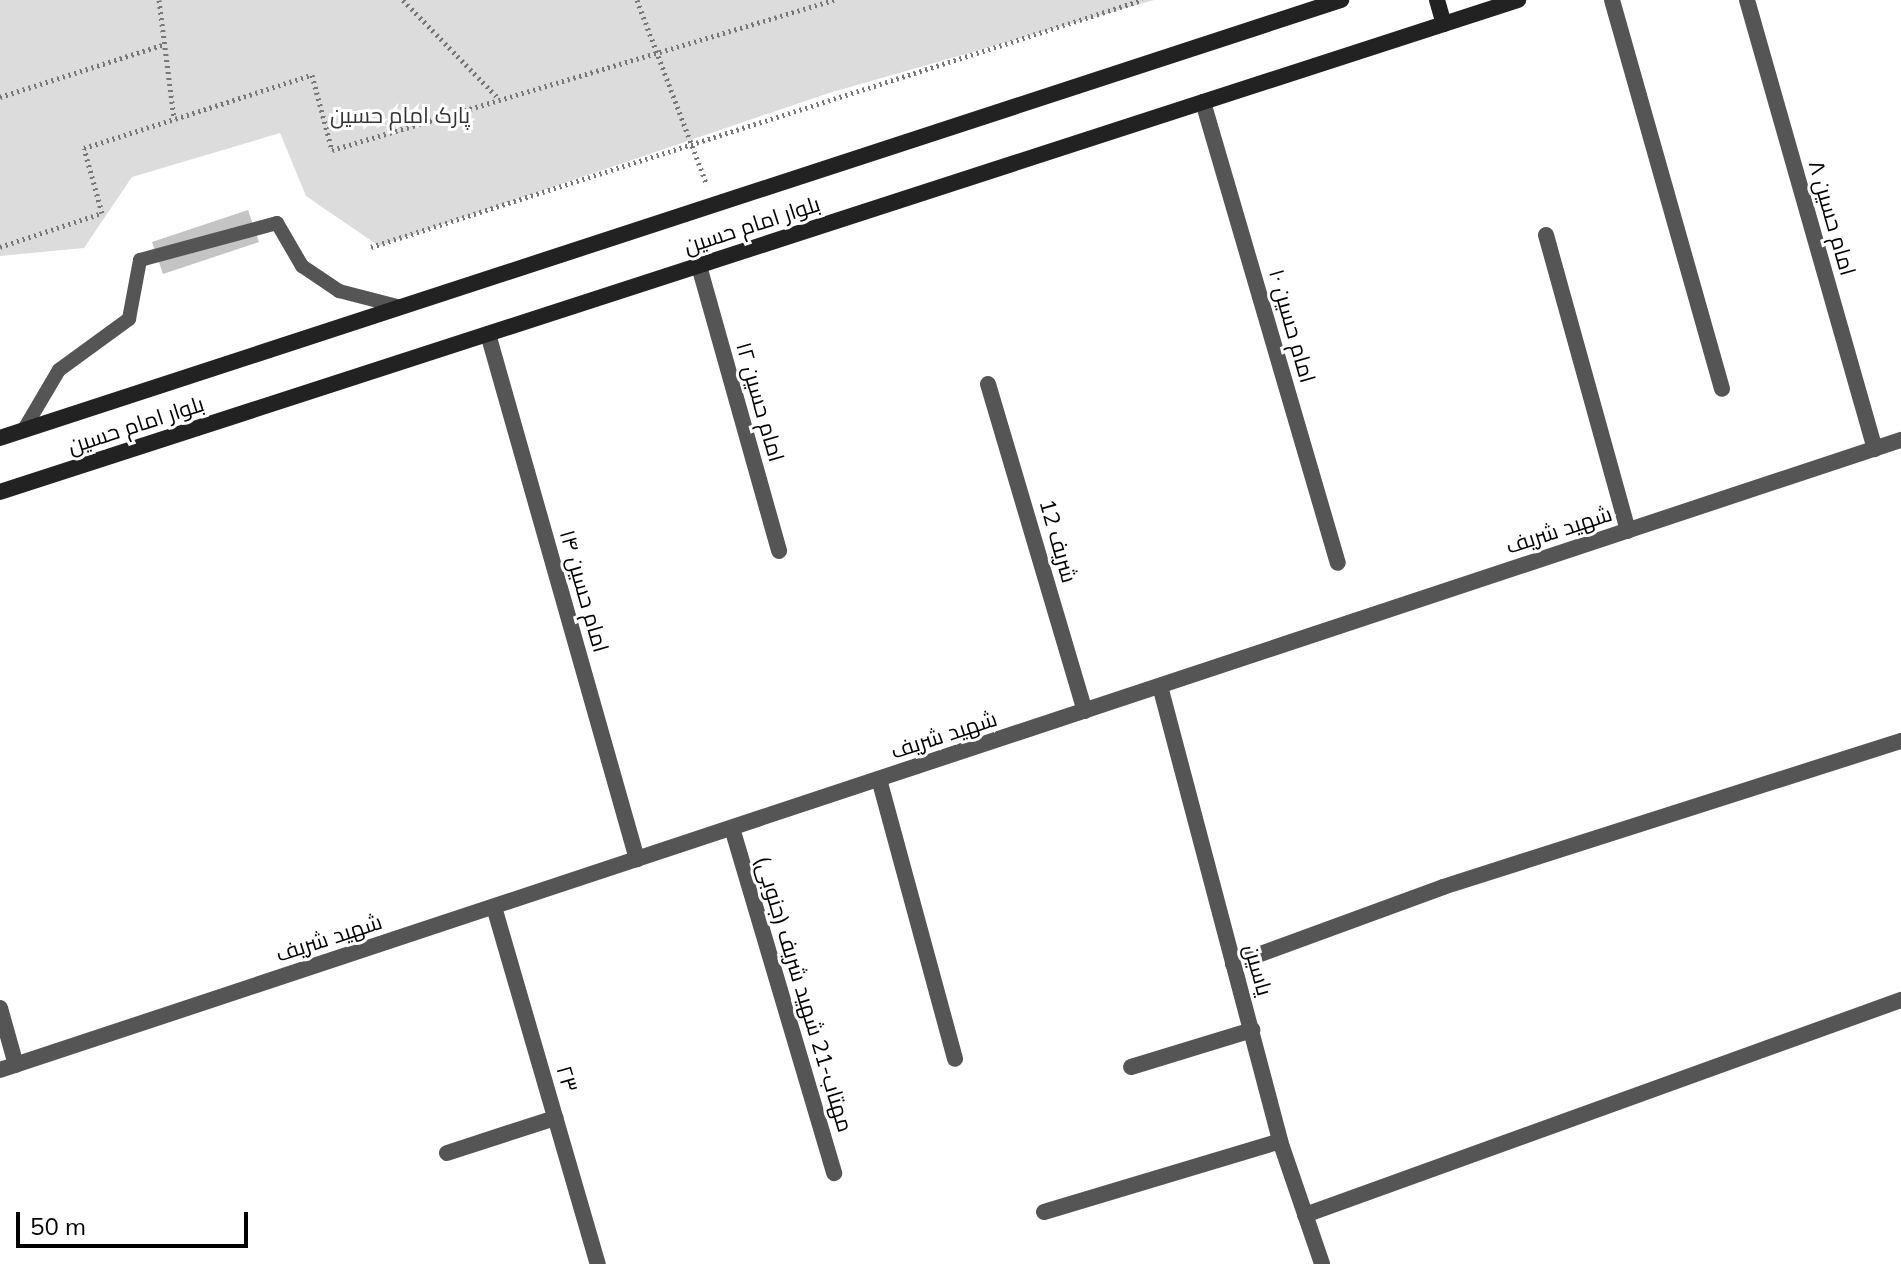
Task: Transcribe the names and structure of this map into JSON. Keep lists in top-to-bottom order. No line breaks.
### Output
{"streets":{"main road":["بلوار امام حسین"],"street":["امام حسین ۸","امام حسین ۱۰","امام حسین ۱۲","شهید شریف","شریف 12","امام حسین ۱۴","یاسین","مهتاب-21 شهید شریف (جنوبی)","۲۳"]},"crossings":[["امام حسین ۸","شهید شریف"],["بلوار امام حسین","امام حسین ۱۰"],["بلوار امام حسین","امام حسین ۱۲"],["بلوار امام حسین","امام حسین ۱۴"],["شهید شریف","شریف 12"],["شهید شریف","امام حسین ۱۴"],["شهید شریف","یاسین"],["شهید شریف","مهتاب-21 شهید شریف (جنوبی)"],["شهید شریف","۲۳"]],"parks":["پارک امام حسین"],"scale_bar":"50 m"}
